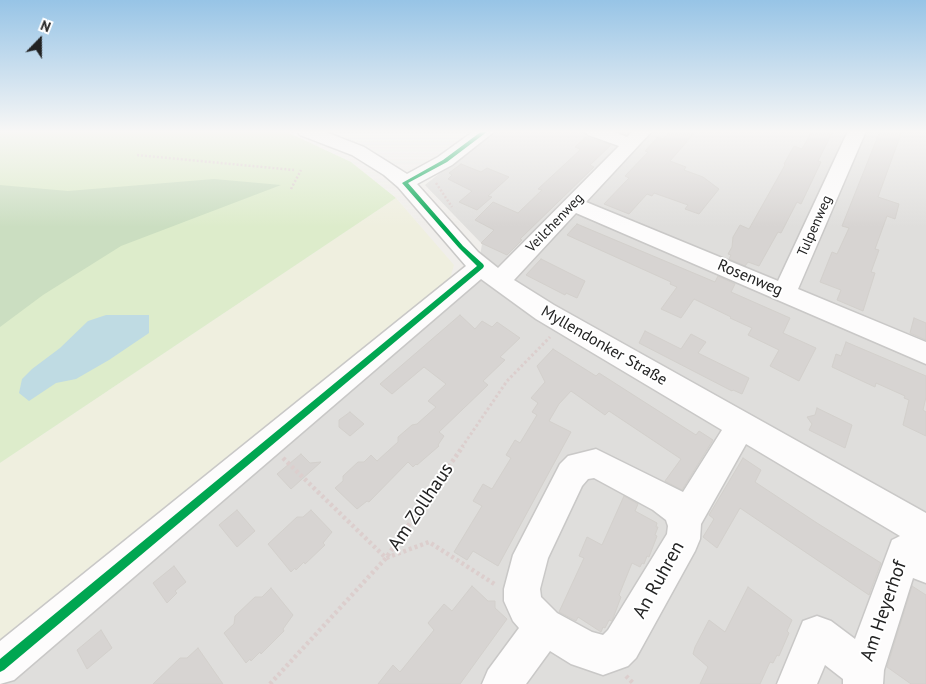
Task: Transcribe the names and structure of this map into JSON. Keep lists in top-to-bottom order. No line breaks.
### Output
{"streets":{"street":["Veilchenweg","Tulpenweg","Rosenweg","Myllendonker Straße","An Ruhren","Am Heyerhof"],"path":["Am Zollhaus"]},"crossings":[["Veilchenweg","Rosenweg"],["Veilchenweg","Myllendonker Straße"],["Tulpenweg","Rosenweg"],["Myllendonker Straße","Am Zollhaus"],["Myllendonker Straße","Am Heyerhof"]],"north":"top"}
